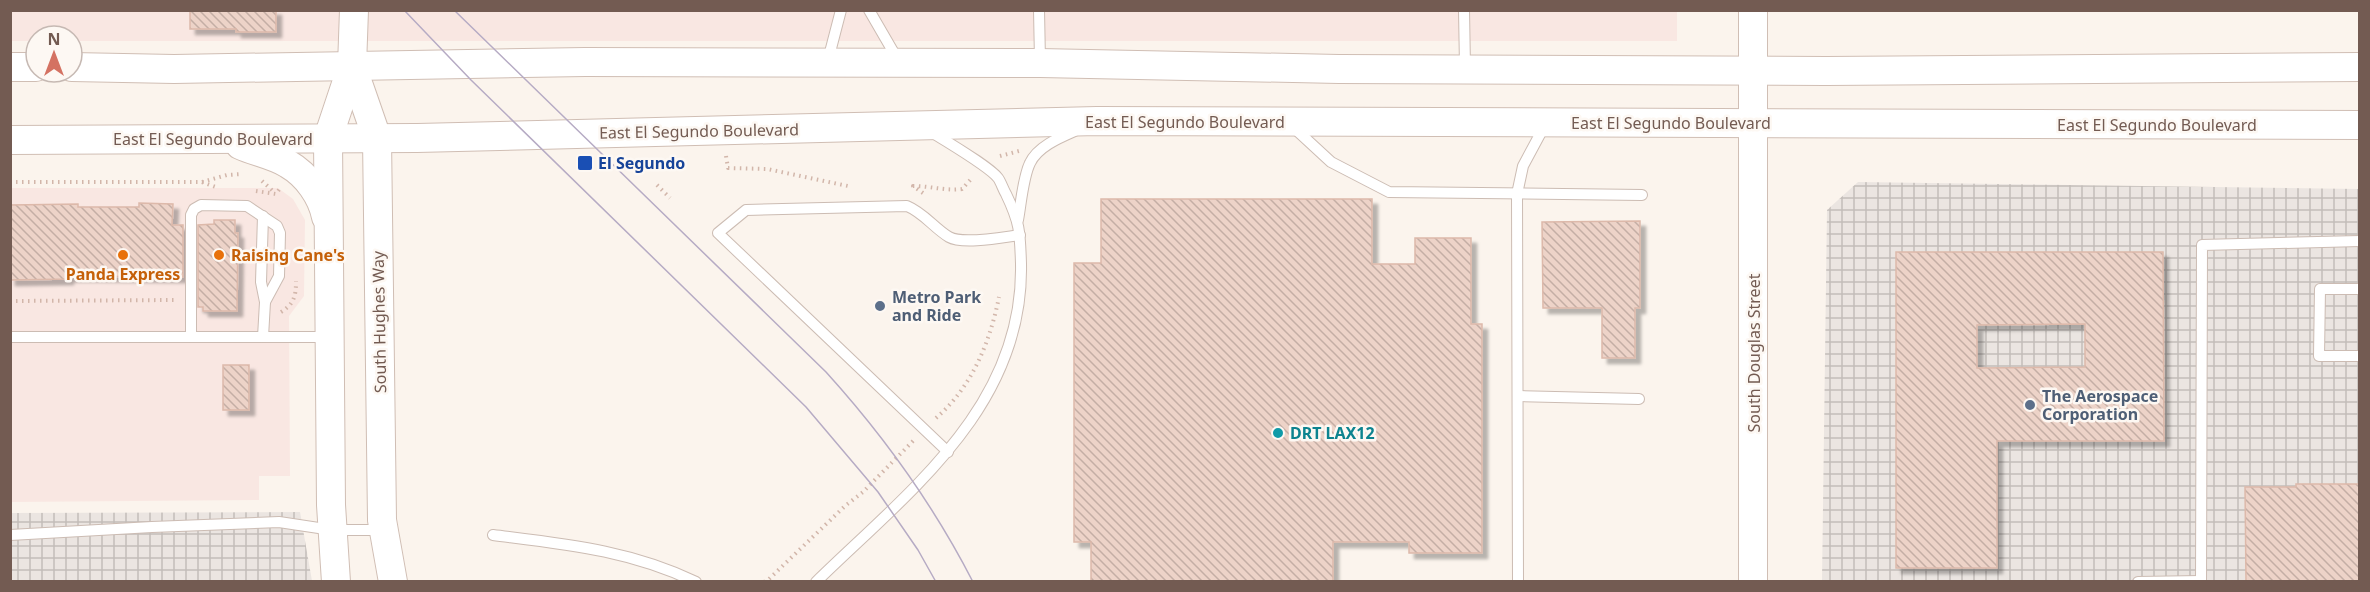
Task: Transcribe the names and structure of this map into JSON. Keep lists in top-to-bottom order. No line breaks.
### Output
{"streets":{"main road":["East El Segundo Boulevard","South Hughes Way","South Douglas Street"]},"crossings":[["East El Segundo Boulevard","South Hughes Way"],["East El Segundo Boulevard","South Douglas Street"]],"places":{"transit":["El Segundo"],"other":["Panda Express","Raising Cane's","Metro Park and Ride","The Aerospace Corporation","DRT LAX12"]},"north":"top"}
